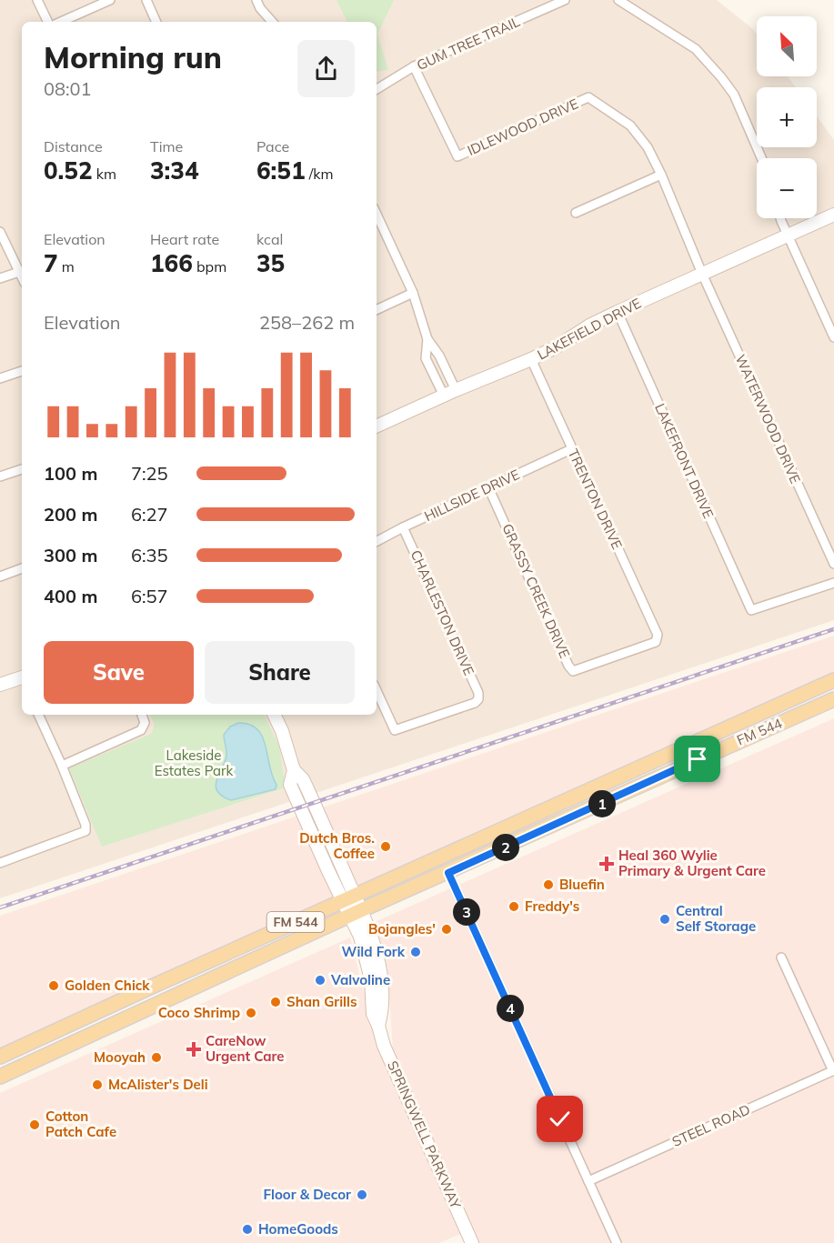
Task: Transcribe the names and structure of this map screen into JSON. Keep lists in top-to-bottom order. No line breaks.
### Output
{"streets":{"main road":["FM 544"],"street":["GUM TREE TRAIL","IDLEWOOD DRIVE","LAKEFIELD DRIVE","WATERWOOD DRIVE","LAKEFRONT DRIVE","HILLSIDE DRIVE","TRENTON DRIVE","GRASSY CREEK DRIVE","CHARLESTON DRIVE","STEEL ROAD","SPRINGWELL PARKWAY"]},"crossings":[["GUM TREE TRAIL","IDLEWOOD DRIVE"],["IDLEWOOD DRIVE","WATERWOOD DRIVE"],["LAKEFIELD DRIVE","WATERWOOD DRIVE"],["LAKEFIELD DRIVE","LAKEFRONT DRIVE"],["LAKEFIELD DRIVE","TRENTON DRIVE"],["HILLSIDE DRIVE","TRENTON DRIVE"],["HILLSIDE DRIVE","GRASSY CREEK DRIVE"],["HILLSIDE DRIVE","CHARLESTON DRIVE"],["TRENTON DRIVE","GRASSY CREEK DRIVE"],["FM 544","SPRINGWELL PARKWAY"]],"parks":["Lakeside Estates Park"],"places":{"other":["Dutch Bros. Coffee","Bluefin","Freddy's","Central Self Storage","Bojangles'","Wild Fork","Valvoline","Golden Chick","Shan Grills","Coco Shrimp","Mooyah","McAlister's Deli","Cotton Patch Cafe","Floor & Decor","HomeGoods"],"health":["Heal 360 Wylie Primary & Urgent Care","CareNow Urgent Care"]},"north":"top left","page":{"map_buttons":["+","−"],"heading":["Morning run","08:01"],"stats":[["Distance","0.52 km"],["Time","3:34"],["Pace","6:51 /km"],["Elevation","7 m"],["Heart rate","166 bpm"],["kcal","35"]],"chart":["Elevation","258–262 m"],"list":[{"name":"100 m","note":"7:25"},{"name":"200 m","note":"6:27"},{"name":"300 m","note":"6:35"},{"name":"400 m","note":"6:57"}],"buttons":["Save","Share"],"pins":["1","2","3","4"]}}
